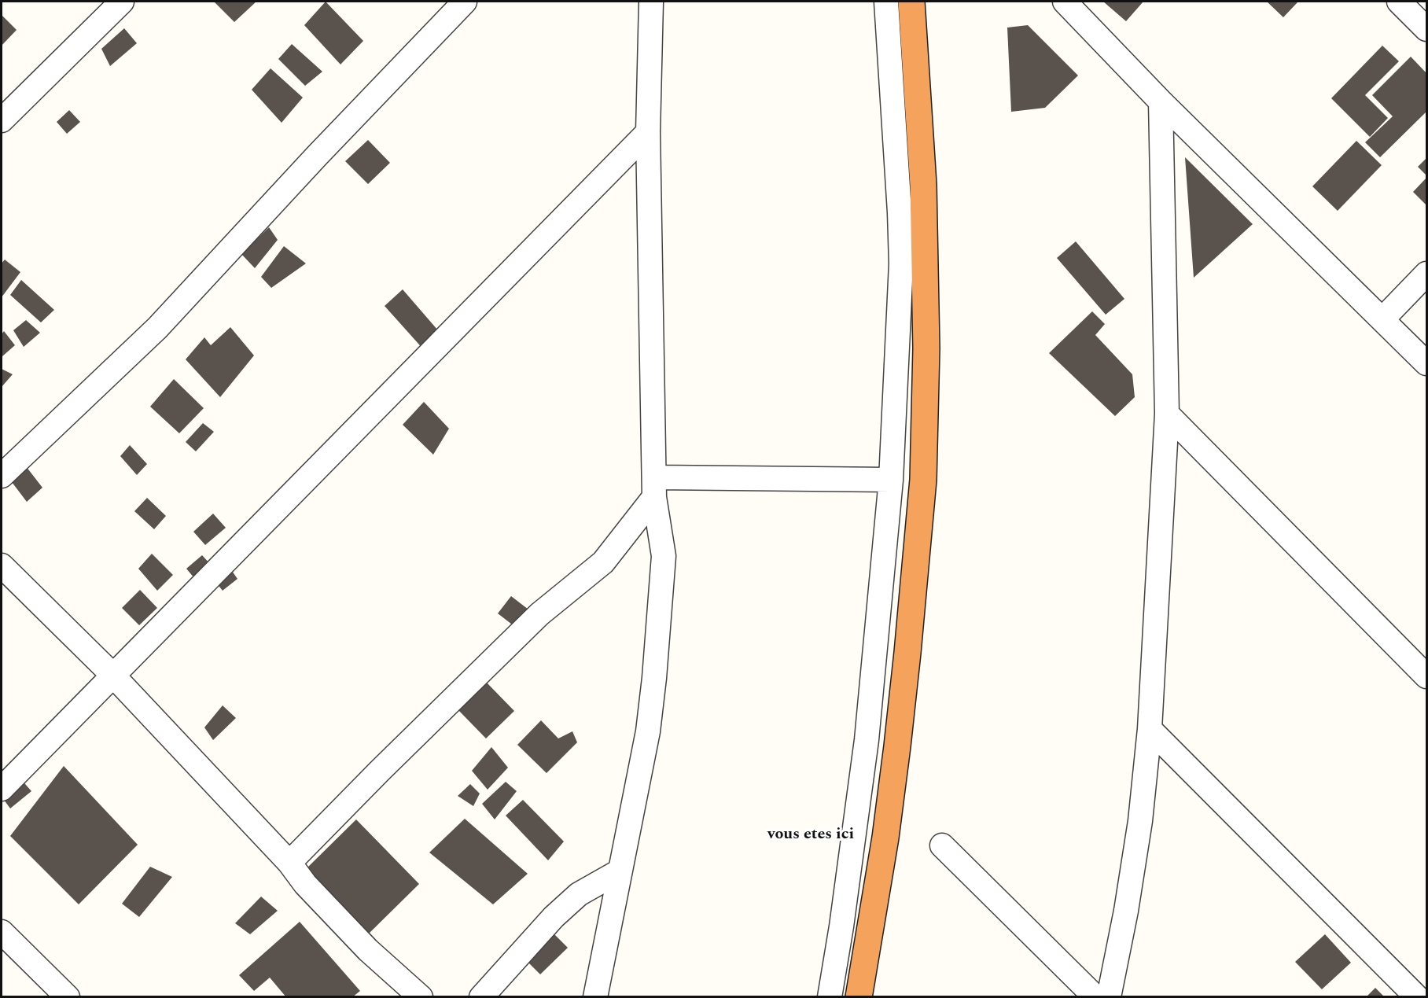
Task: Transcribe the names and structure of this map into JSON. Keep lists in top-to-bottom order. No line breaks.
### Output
{"districts":["vous etes ici"]}
